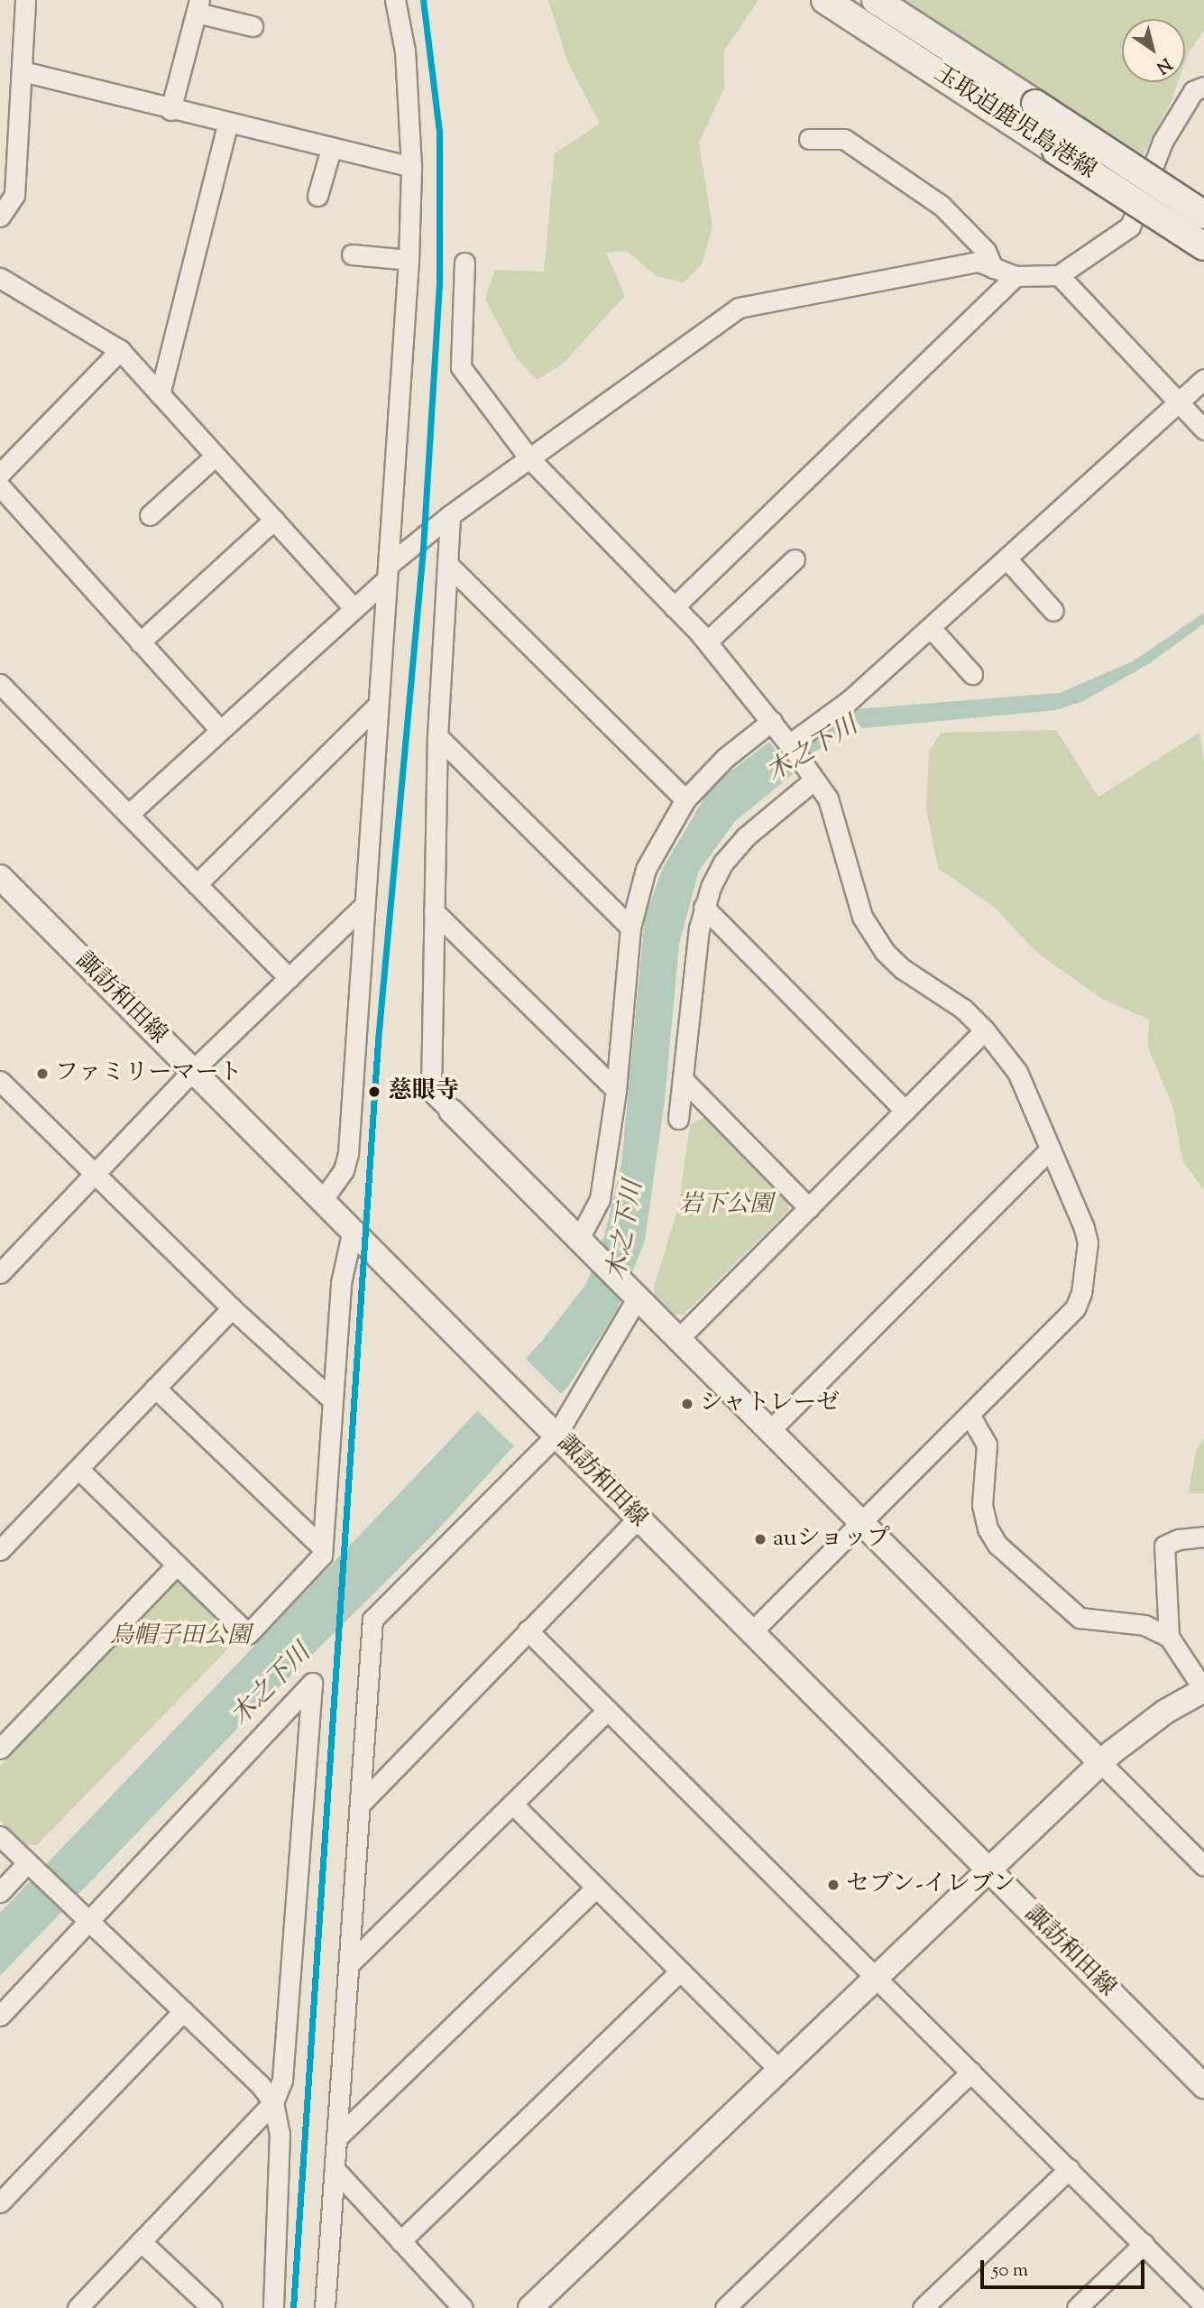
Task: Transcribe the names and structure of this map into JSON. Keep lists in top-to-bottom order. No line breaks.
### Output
{"streets":{"main road":["玉取迫鹿児島港線"],"street":["諏訪和田線"]},"water":["木之下川"],"parks":["岩下公園","烏帽子田公園"],"places":["ファミリーマート","慈眼寺","シャトレーゼ","auショップ","セブン-イレブン"],"scale_bar":"50 m","north":"bottom right"}
